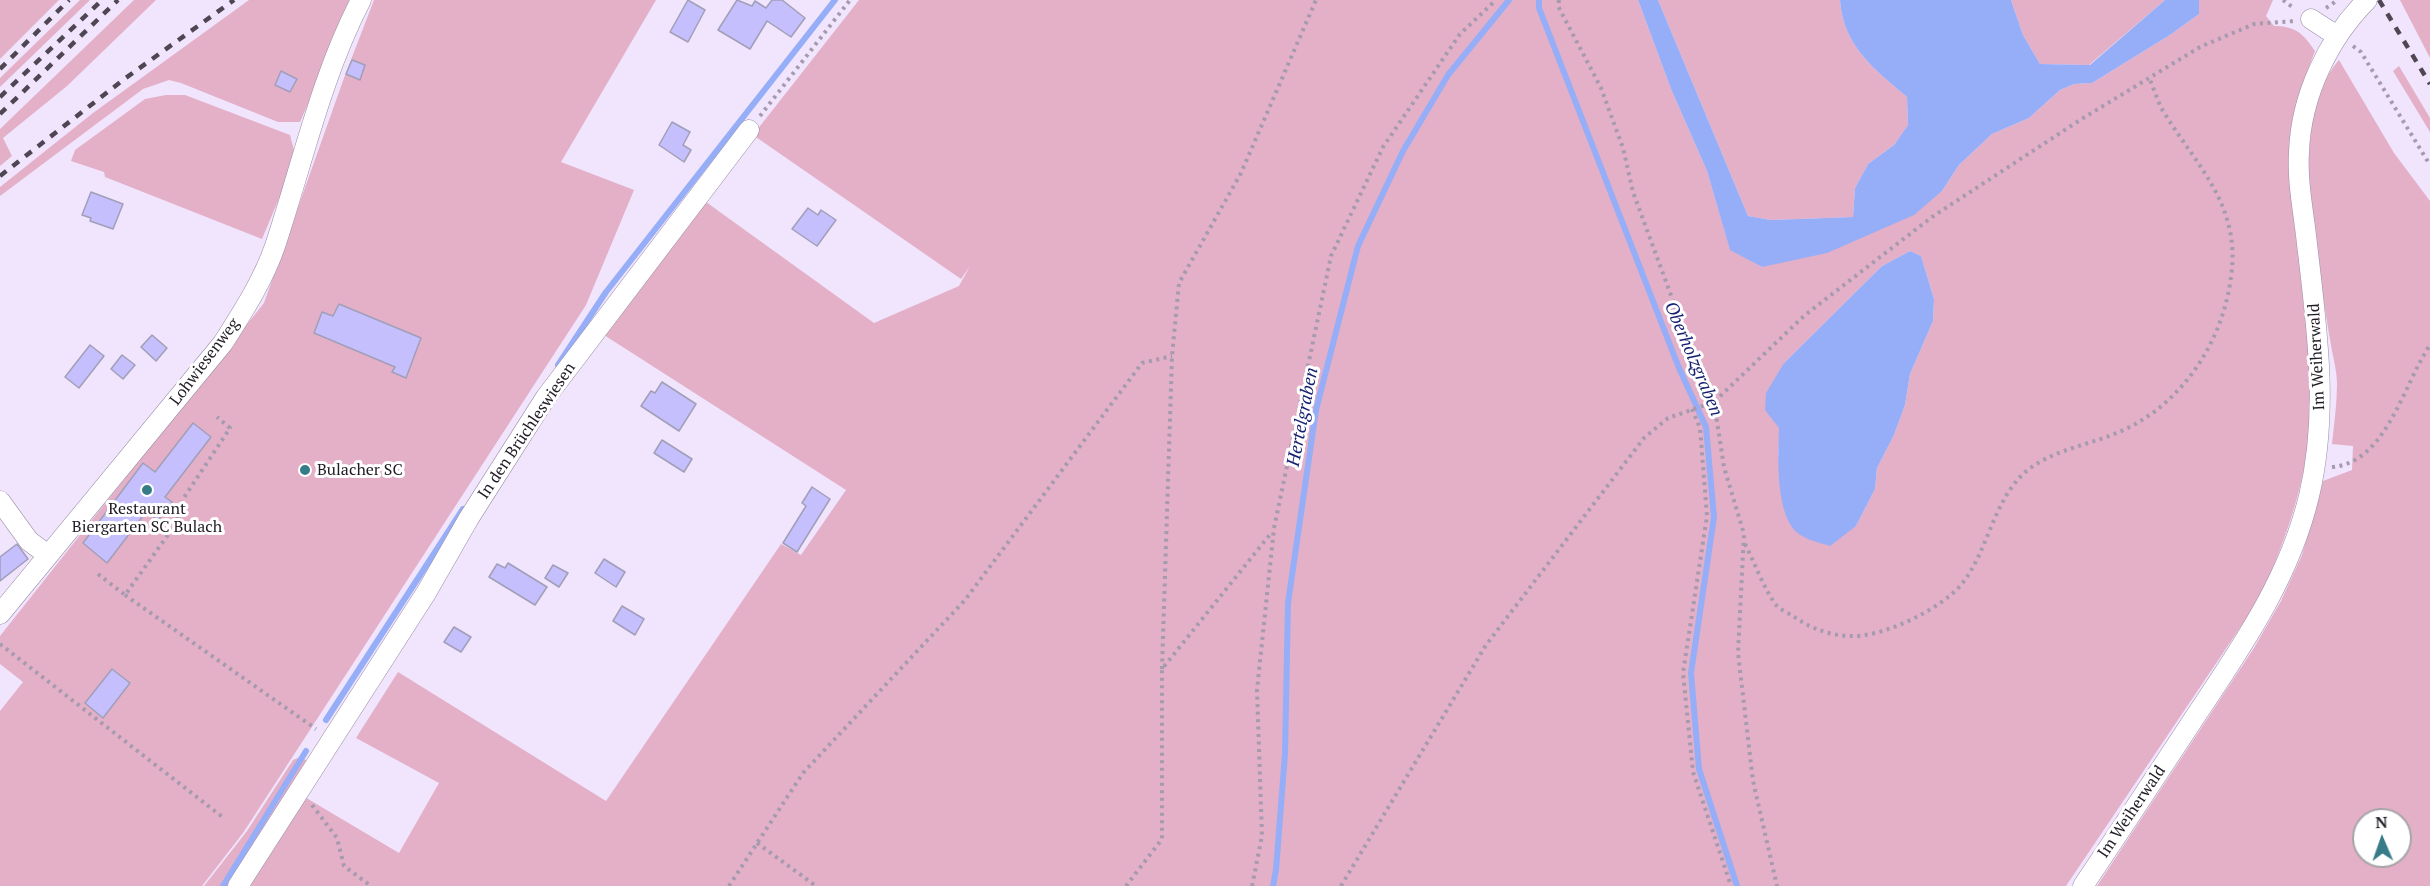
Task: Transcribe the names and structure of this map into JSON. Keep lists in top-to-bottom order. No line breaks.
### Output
{"streets":{"street":["Im Weiherwald","Lohwiesenweg","In den Brüchleswiesen"]},"water":["Oberholzgraben","Hertelgraben"],"places":["Bulacher SC","Restaurant Biergarten SC Bulach"],"north":"top"}
